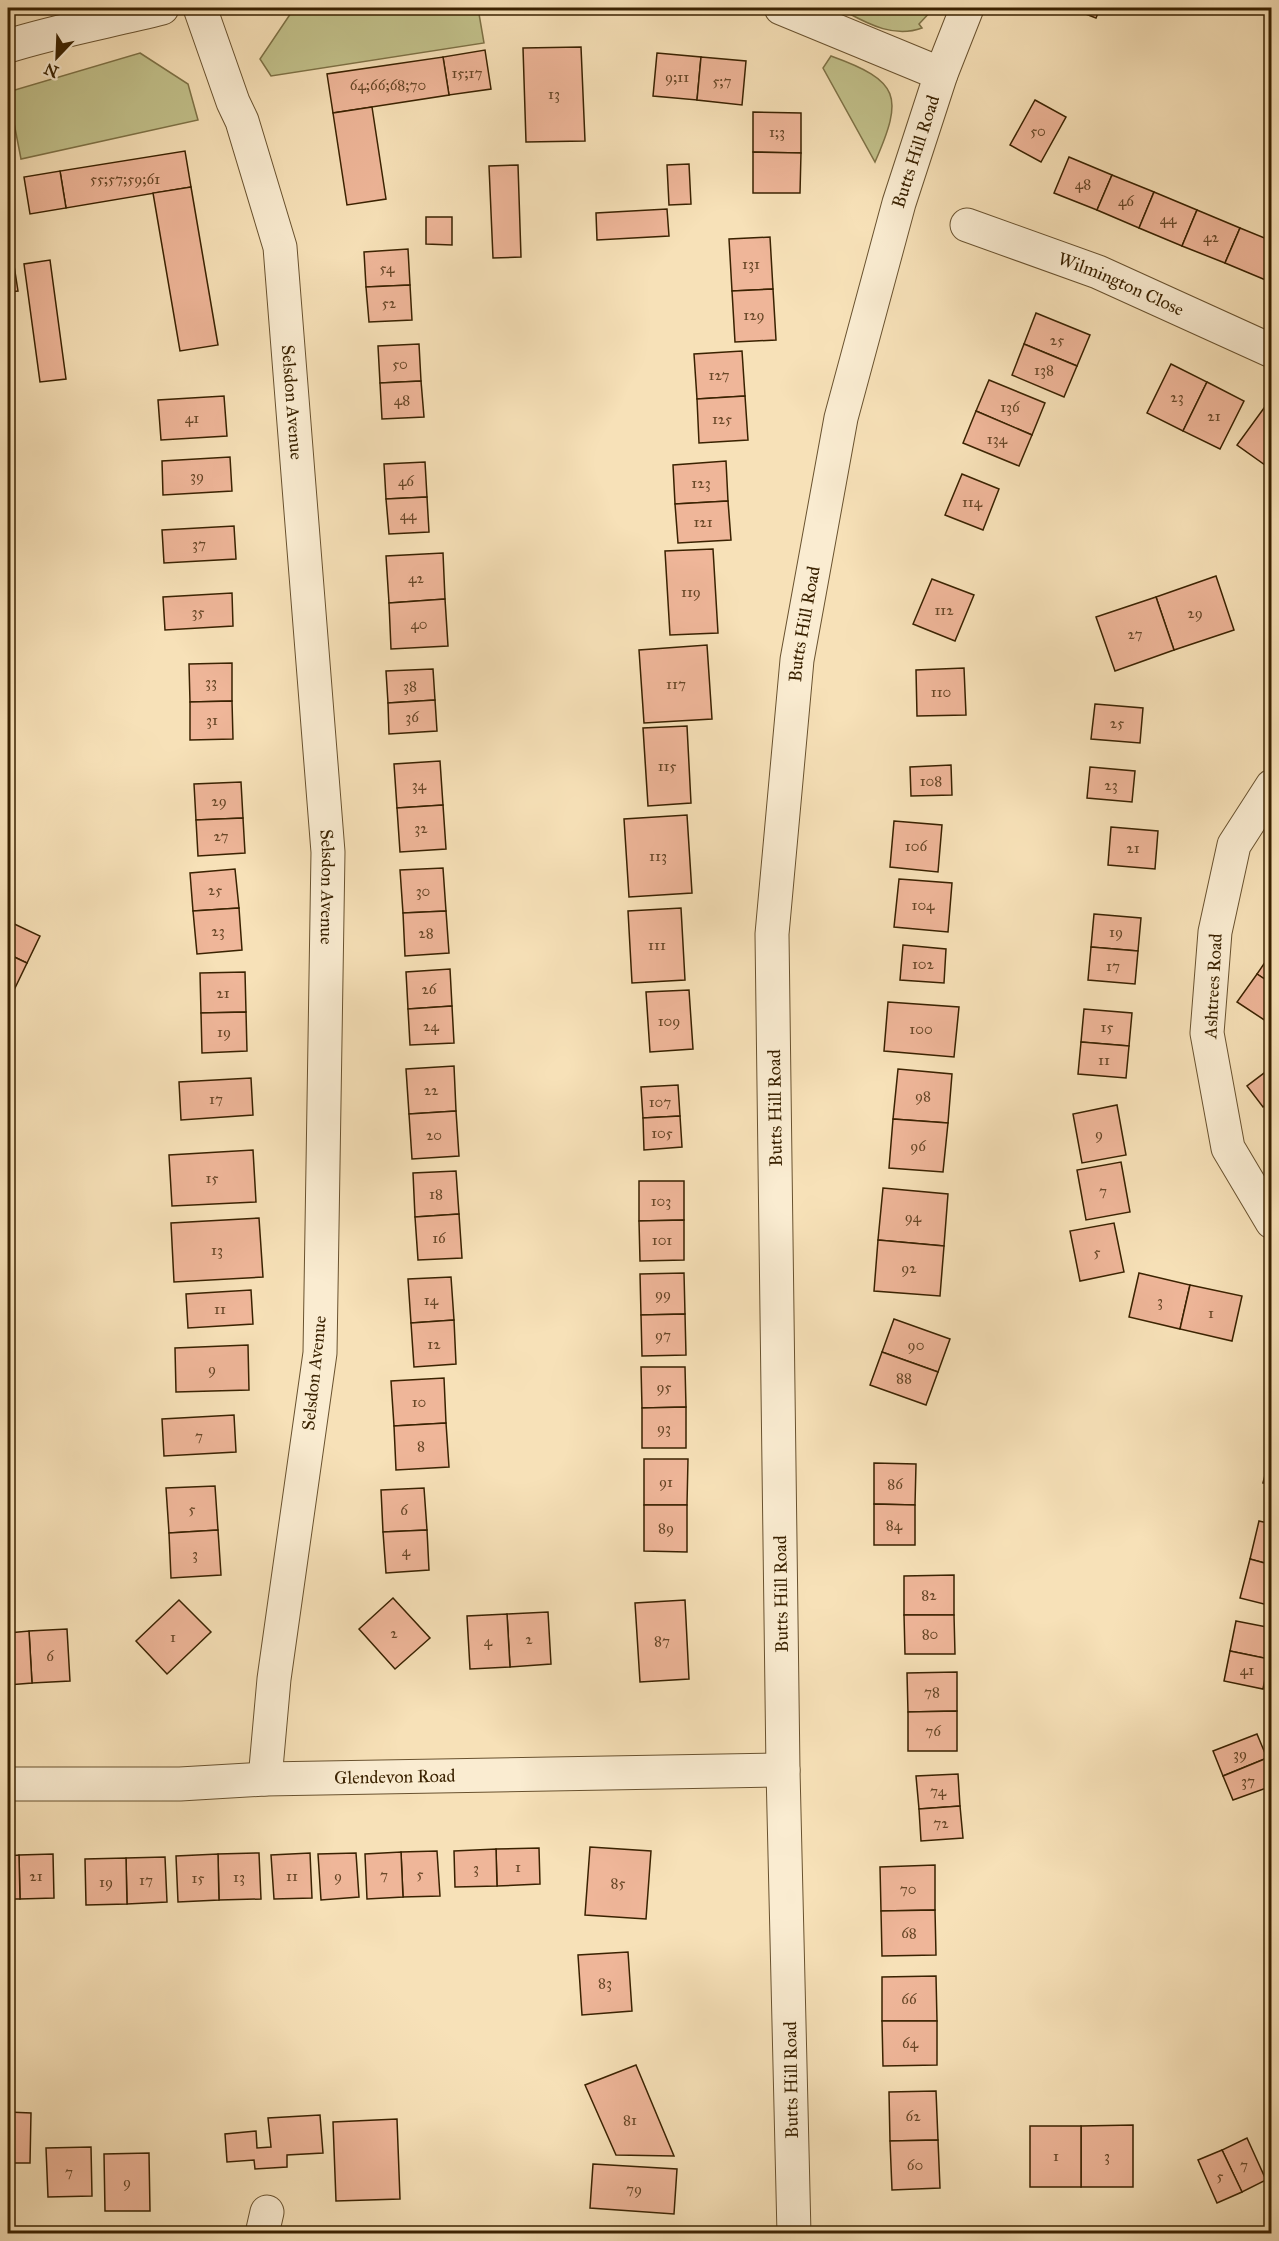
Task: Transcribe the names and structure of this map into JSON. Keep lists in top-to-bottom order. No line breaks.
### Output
{"streets":{"street":["Butts Hill Road","Wilmington Close","Selsdon Avenue","Ashtrees Road","Glendevon Road"]},"crossings":[["Butts Hill Road","Glendevon Road"],["Selsdon Avenue","Glendevon Road"]],"house_numbers":["15;17","9;11","5;7","64;66;68;70","13","50","1;3","55;57;59;61","48","46","44","42","131","54","52","129","25","50","138","127","23","48","136","21","41","125","134","39","46","123","114","44","121","37","42","119","112","35","29","40","27","33","117","38","110","36","31","25","115","108","34","23","29","32","27","106","21","113","25","30","104","23","19","28","111","102","17","26","21","109","24","15","100","19","11","22","98","17","107","105","9","20","96","15","7","18","103","94","16","101","13","5","92","99","14","3","11","1","97","12","90","9","88","95","10","93","7","8","91","86","5","6","84","89","4","3","82","2","80","1","2","4","87","6","41","78","76","39","37","74","72","1","3","5","7","21","11","9","13","15","17","19","85","70","68","83","66","64","62","81","1","3","60","7","7","5","9","79"],"north":"bottom left"}
